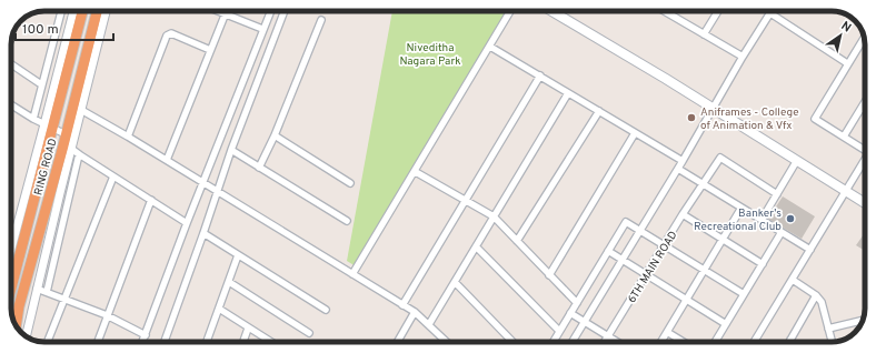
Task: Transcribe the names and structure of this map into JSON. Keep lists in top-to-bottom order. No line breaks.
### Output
{"streets":{"highway":["RING ROAD"],"street":["6TH MAIN ROAD"]},"parks":["Niveditha Nagara Park"],"places":["Aniframes - College of Animation & Vfx","Banker's Recreational Club"],"scale_bar":"100 m","north":"top right"}
